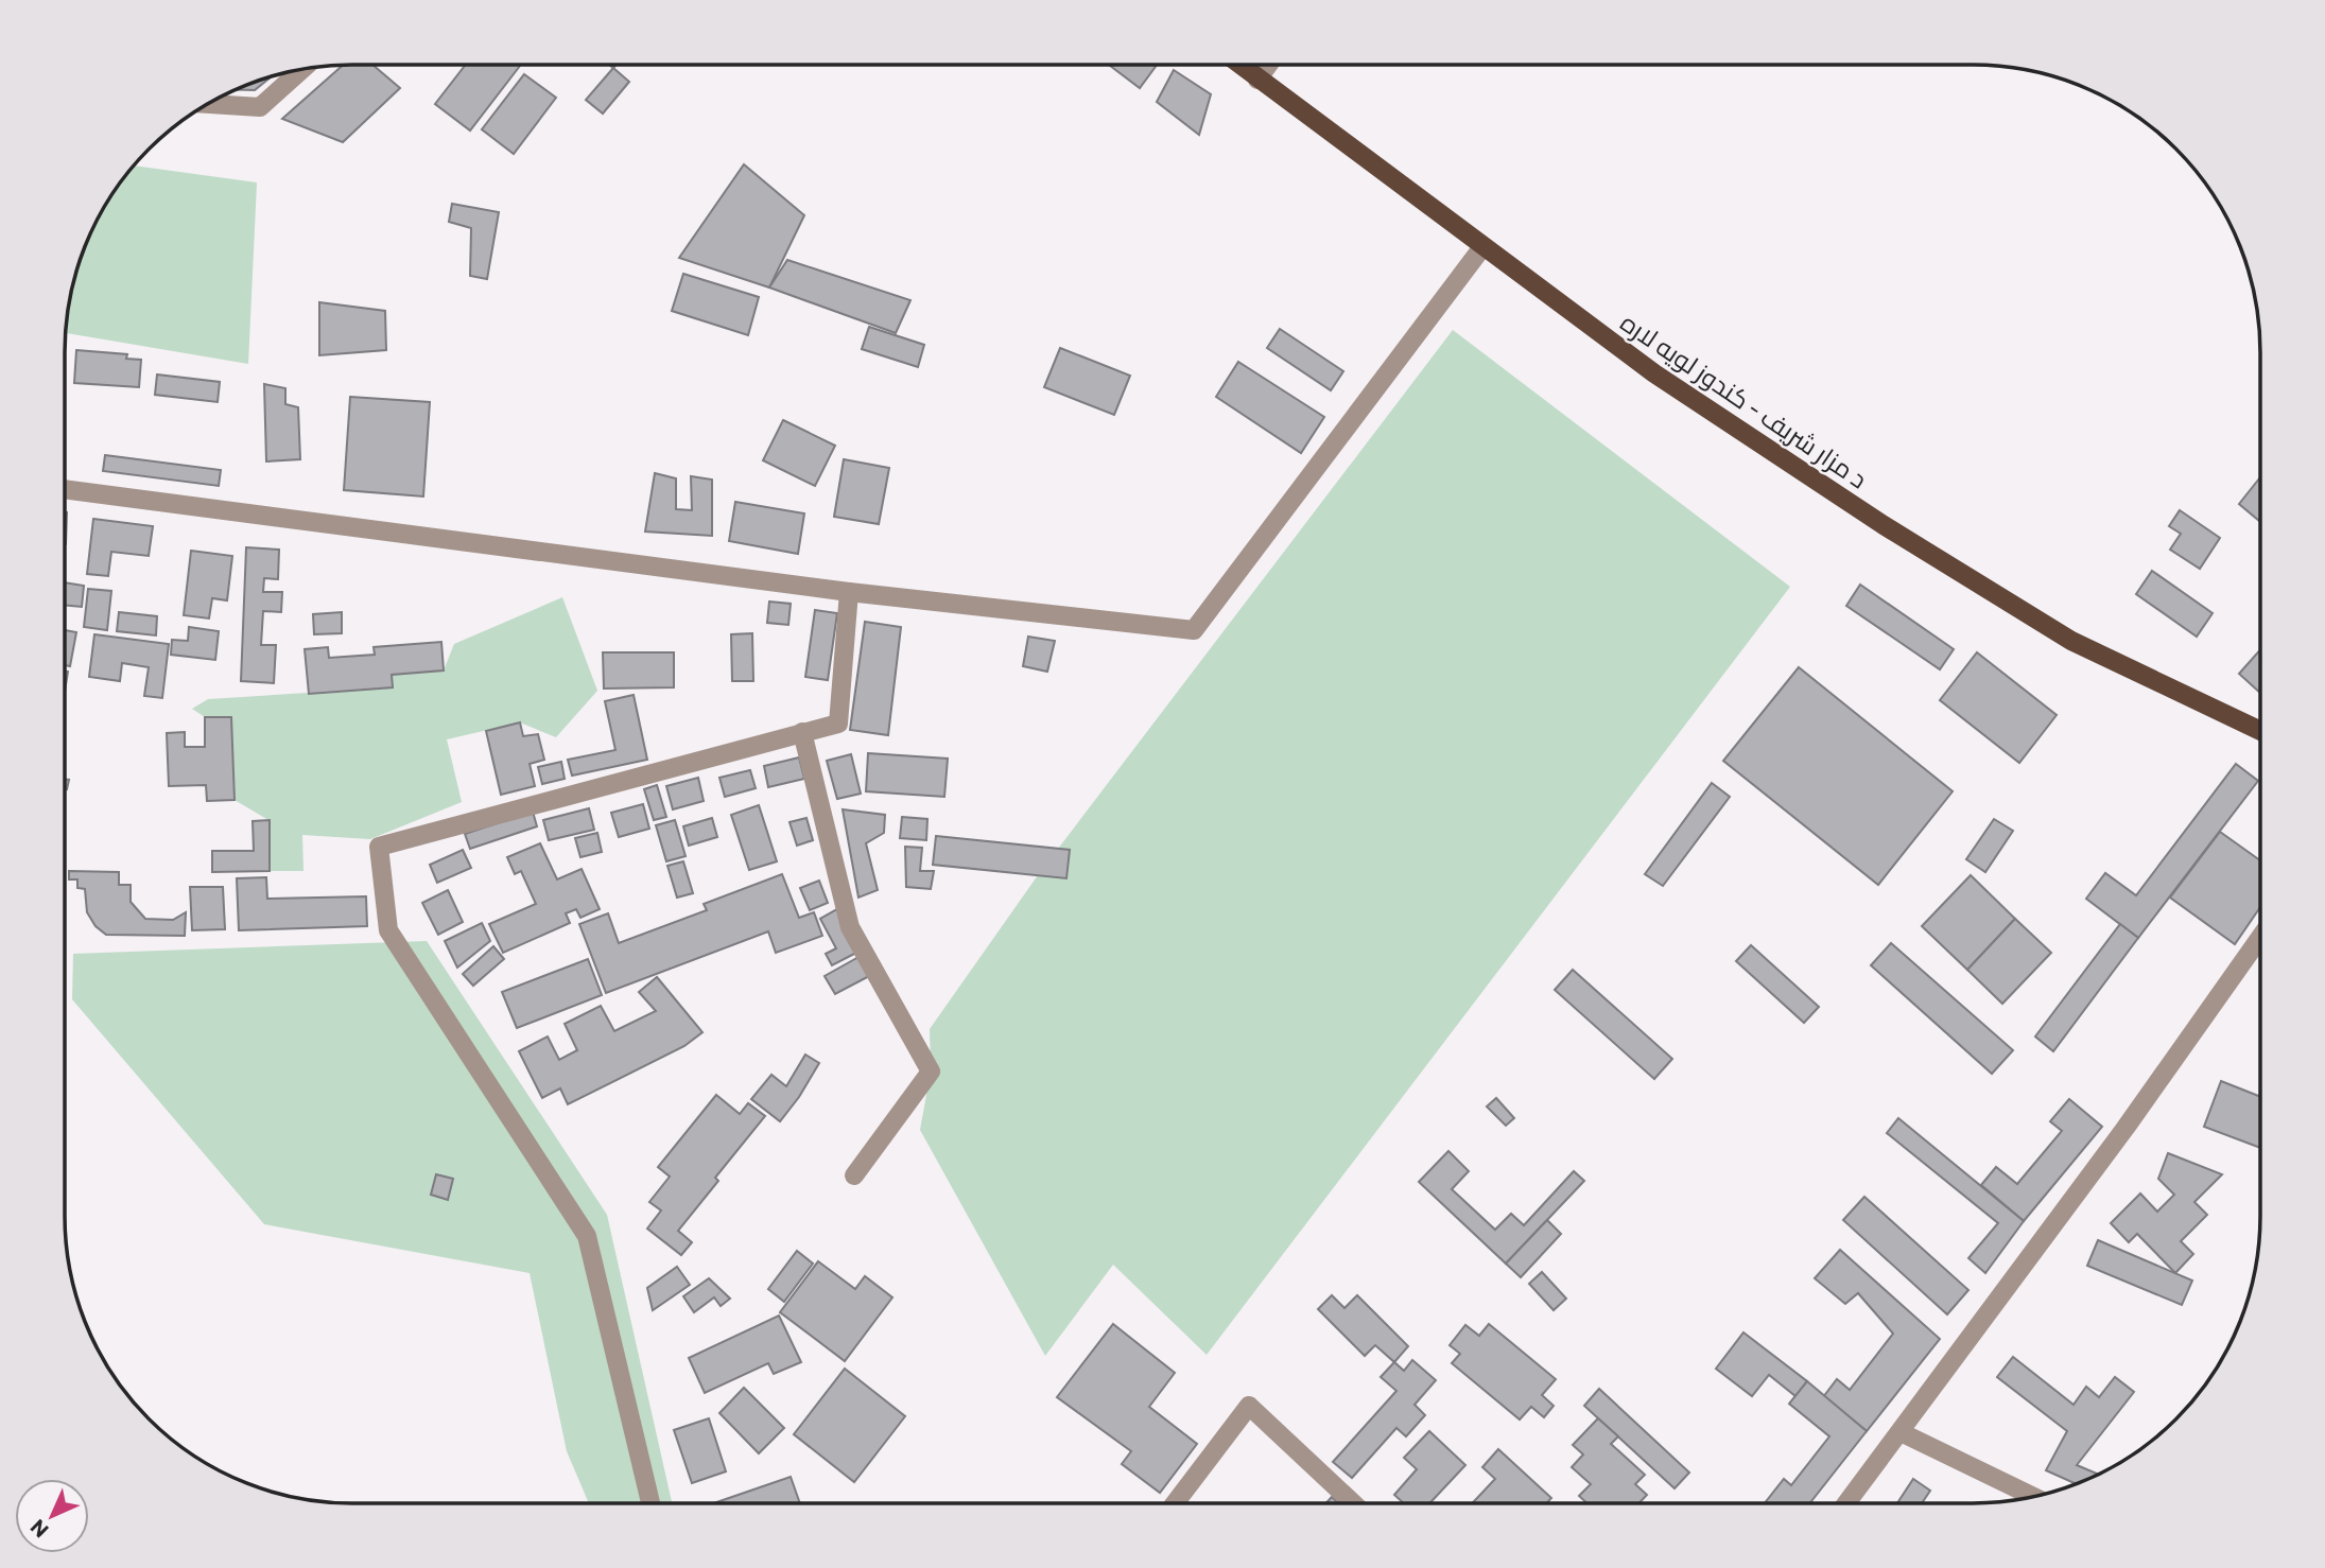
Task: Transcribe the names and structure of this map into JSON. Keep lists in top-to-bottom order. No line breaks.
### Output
{"streets":{"main road":["د مزار شریف - کندوز لویه لاره"]},"north":"bottom left"}
